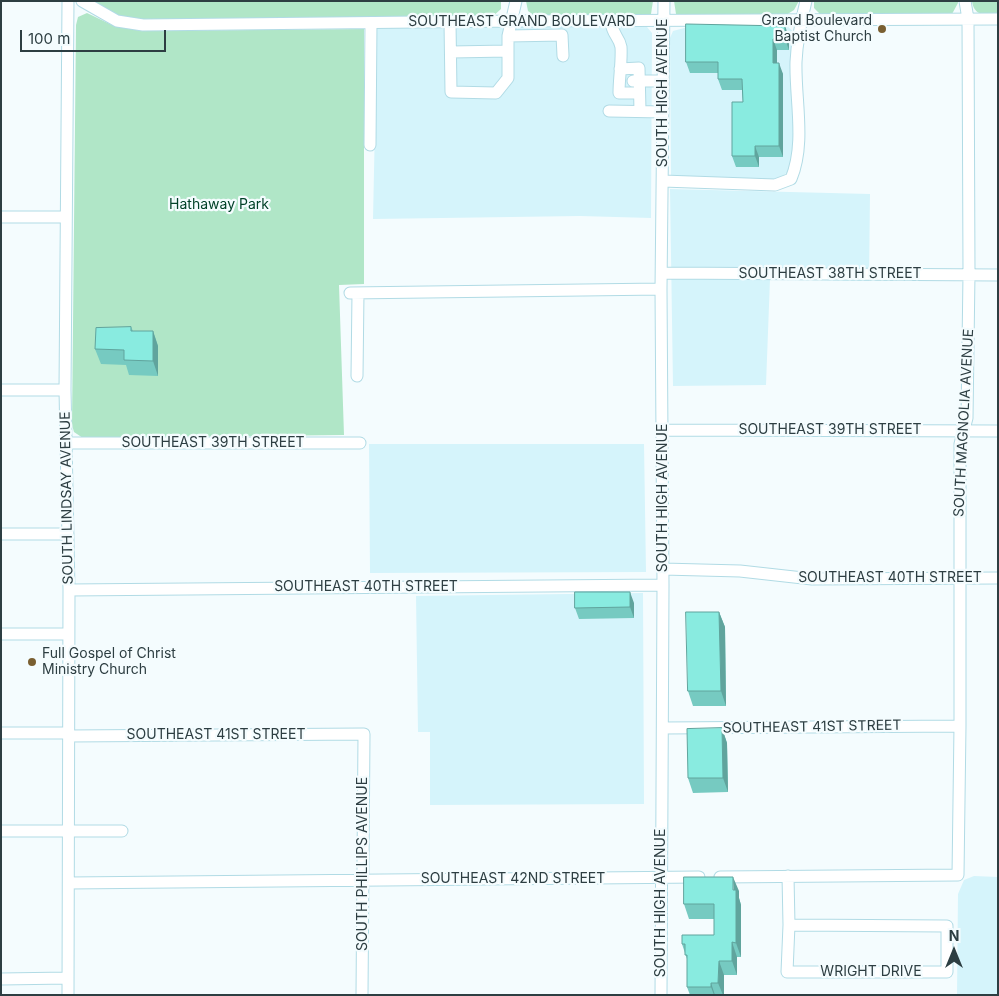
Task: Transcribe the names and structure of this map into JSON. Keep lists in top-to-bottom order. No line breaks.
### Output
{"streets":{"street":["SOUTHEAST GRAND BOULEVARD","SOUTH HIGH AVENUE","SOUTHEAST 38TH STREET","SOUTH MAGNOLIA AVENUE","SOUTHEAST 39TH STREET","SOUTH LINDSAY AVENUE","SOUTHEAST 40TH STREET","SOUTHEAST 41ST STREET","SOUTH PHILLIPS AVENUE","SOUTHEAST 42ND STREET","WRIGHT DRIVE"]},"crossings":[["SOUTHEAST GRAND BOULEVARD","SOUTH HIGH AVENUE"],["SOUTHEAST GRAND BOULEVARD","SOUTH MAGNOLIA AVENUE"],["SOUTH HIGH AVENUE","SOUTHEAST 38TH STREET"],["SOUTH HIGH AVENUE","SOUTHEAST 39TH STREET"],["SOUTH HIGH AVENUE","SOUTHEAST 40TH STREET"],["SOUTH HIGH AVENUE","SOUTHEAST 41ST STREET"],["SOUTH HIGH AVENUE","SOUTHEAST 42ND STREET"],["SOUTHEAST 38TH STREET","SOUTH MAGNOLIA AVENUE"],["SOUTH MAGNOLIA AVENUE","SOUTHEAST 39TH STREET"],["SOUTH MAGNOLIA AVENUE","SOUTHEAST 40TH STREET"],["SOUTH MAGNOLIA AVENUE","SOUTHEAST 41ST STREET"],["SOUTH MAGNOLIA AVENUE","SOUTHEAST 42ND STREET"],["SOUTHEAST 39TH STREET","SOUTH LINDSAY AVENUE"],["SOUTH LINDSAY AVENUE","SOUTHEAST 40TH STREET"],["SOUTH LINDSAY AVENUE","SOUTHEAST 41ST STREET"],["SOUTH LINDSAY AVENUE","SOUTHEAST 42ND STREET"],["SOUTHEAST 41ST STREET","SOUTH PHILLIPS AVENUE"],["SOUTH PHILLIPS AVENUE","SOUTHEAST 42ND STREET"],["SOUTHEAST 42ND STREET","WRIGHT DRIVE"]],"parks":["Hathaway Park"],"places":["Grand Boulevard Baptist Church","Full Gospel of Christ Ministry Church"],"scale_bar":"100 m","north":"top"}
